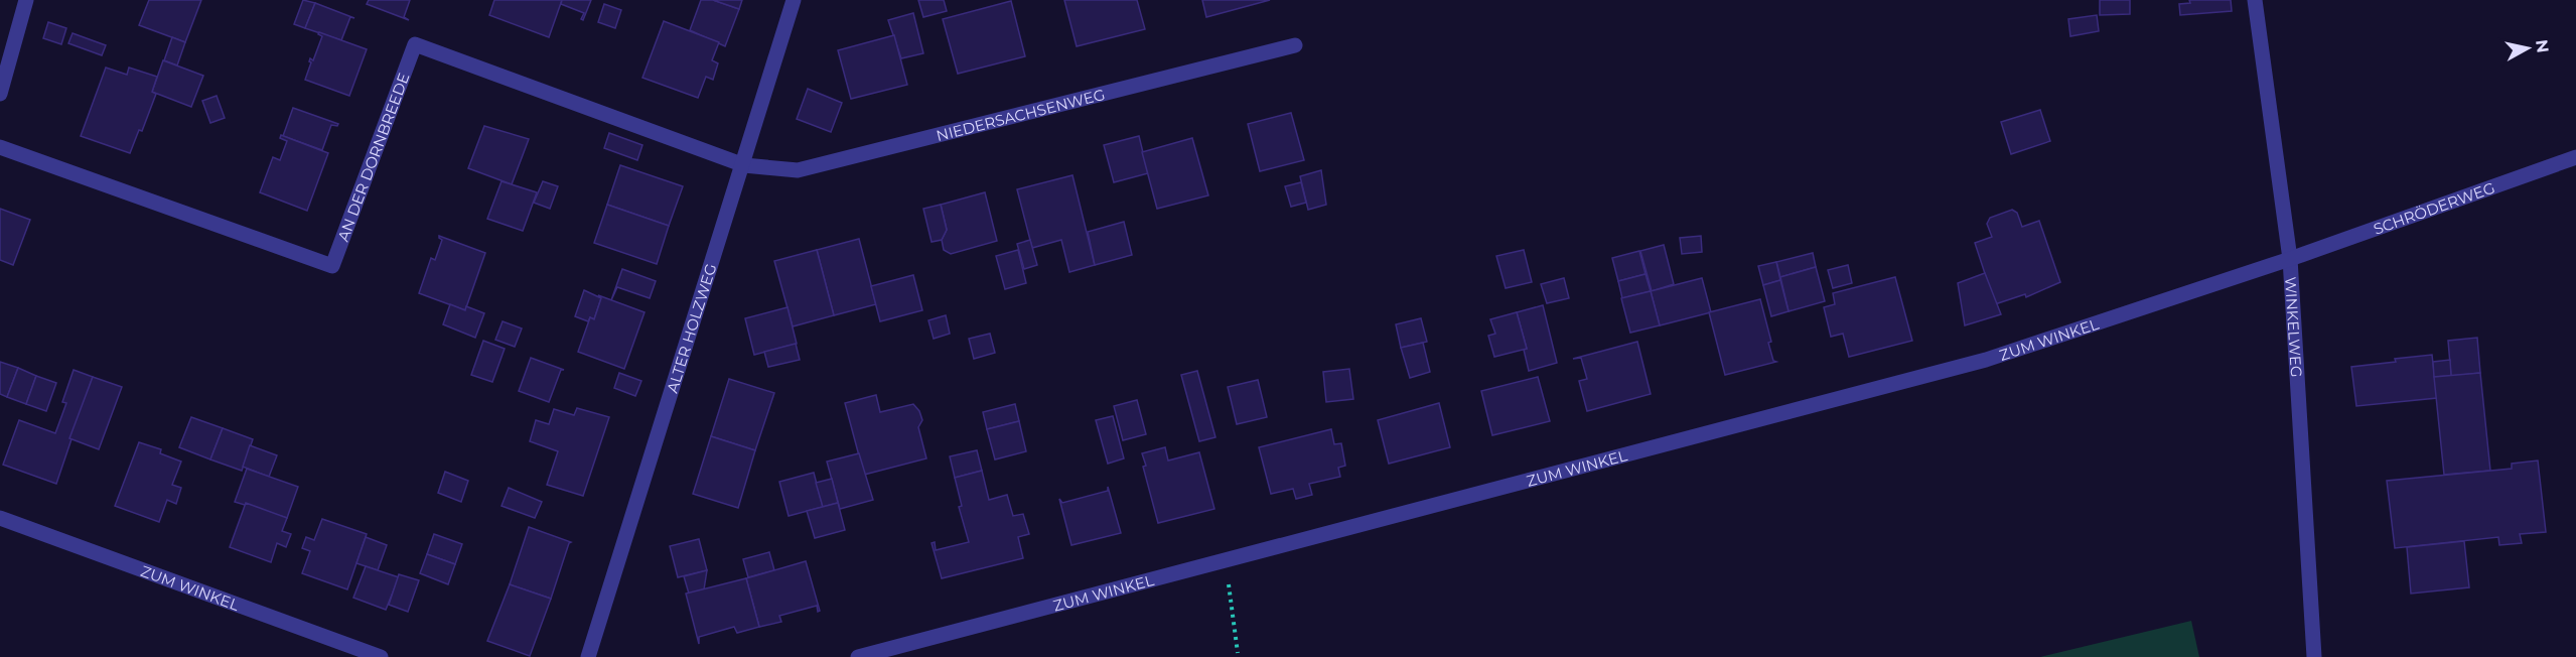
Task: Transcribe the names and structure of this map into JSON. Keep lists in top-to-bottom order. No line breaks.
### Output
{"streets":{"street":["NIEDERSACHSENWEG","AN DER DORNBREEDE","SCHRÖDERWEG","WINKELWEG","ALTER HOLZWEG","ZUM WINKEL"]},"crossings":[["NIEDERSACHSENWEG","AN DER DORNBREEDE"],["NIEDERSACHSENWEG","ALTER HOLZWEG"],["AN DER DORNBREEDE","ALTER HOLZWEG"],["SCHRÖDERWEG","WINKELWEG"],["SCHRÖDERWEG","ZUM WINKEL"],["WINKELWEG","ZUM WINKEL"]],"north":"right"}
